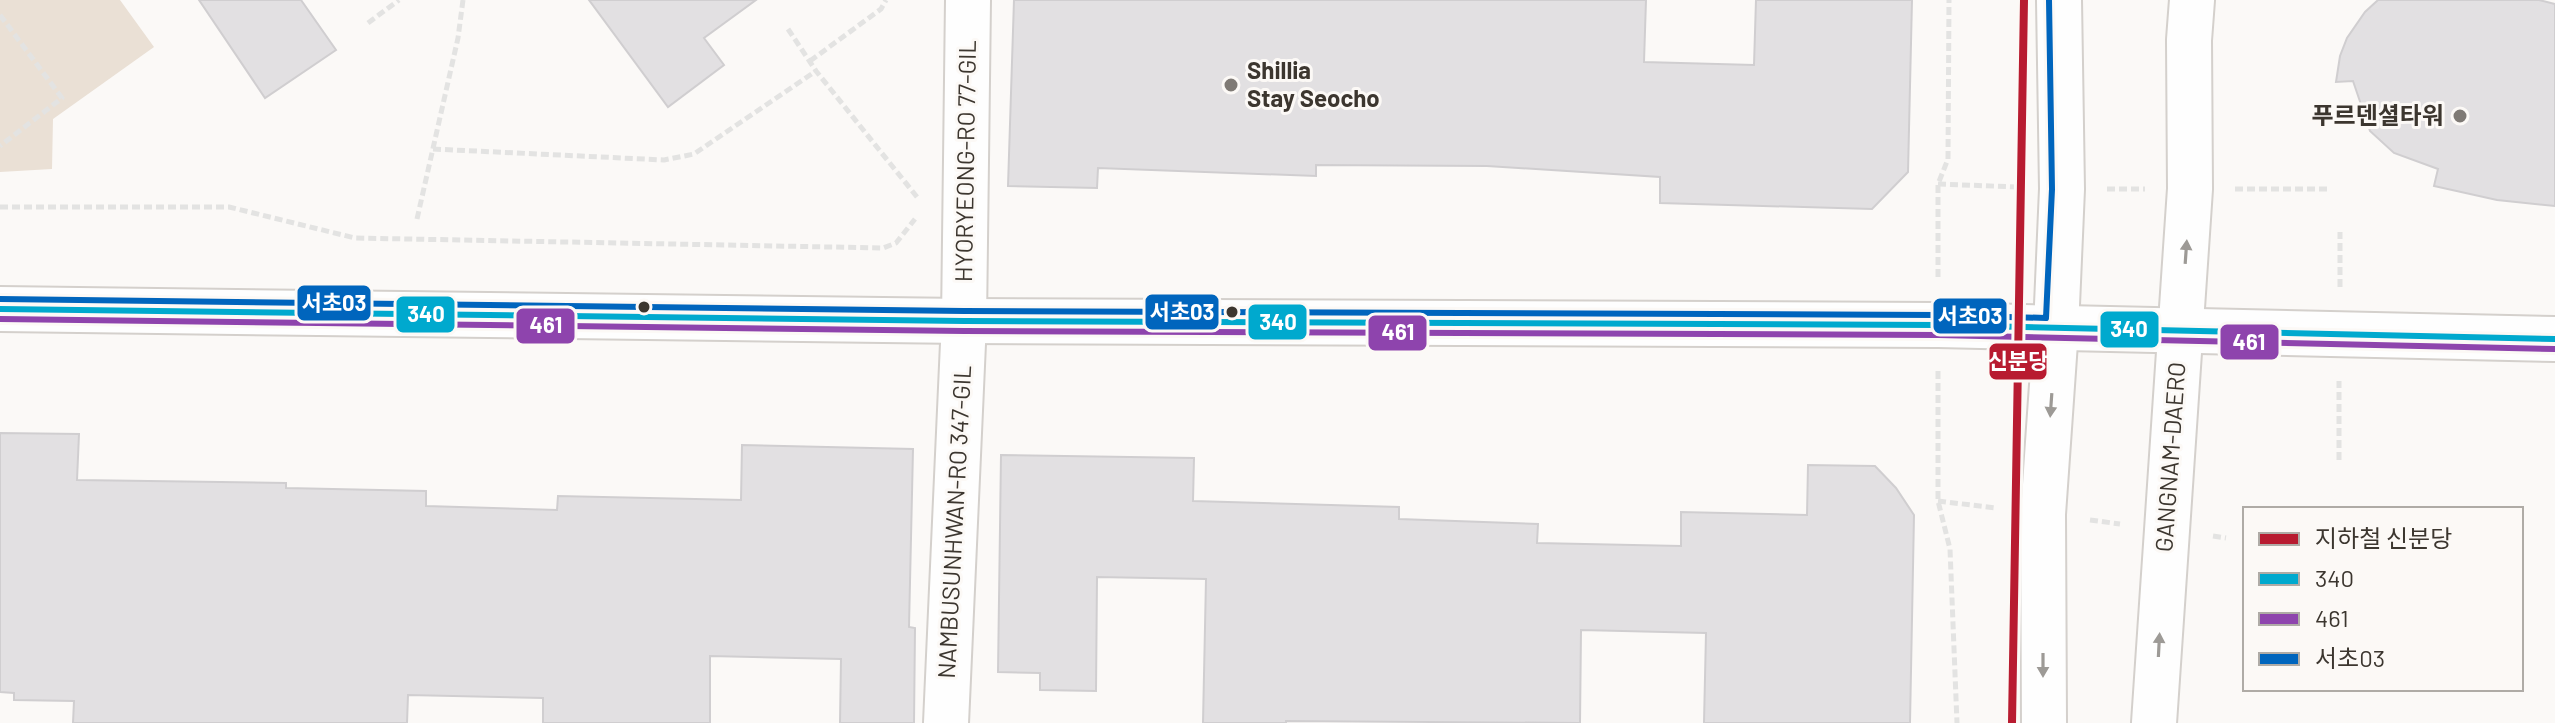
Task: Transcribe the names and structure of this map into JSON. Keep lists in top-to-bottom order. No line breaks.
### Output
{"streets":{"main road":["HYORYEONG-RO 77-GIL","GANGNAM-DAERO","NAMBUSUNHWAN-RO 347-GIL"]},"crossings":[["HYORYEONG-RO 77-GIL","NAMBUSUNHWAN-RO 347-GIL"]],"places":["Shillia Stay Seocho","푸르덴셜타워"],"lines":["metro line 신분당","transit line 서초03","transit line 340","transit line 461"],"legend":["지하철 신분당","340","461","서초03"]}
